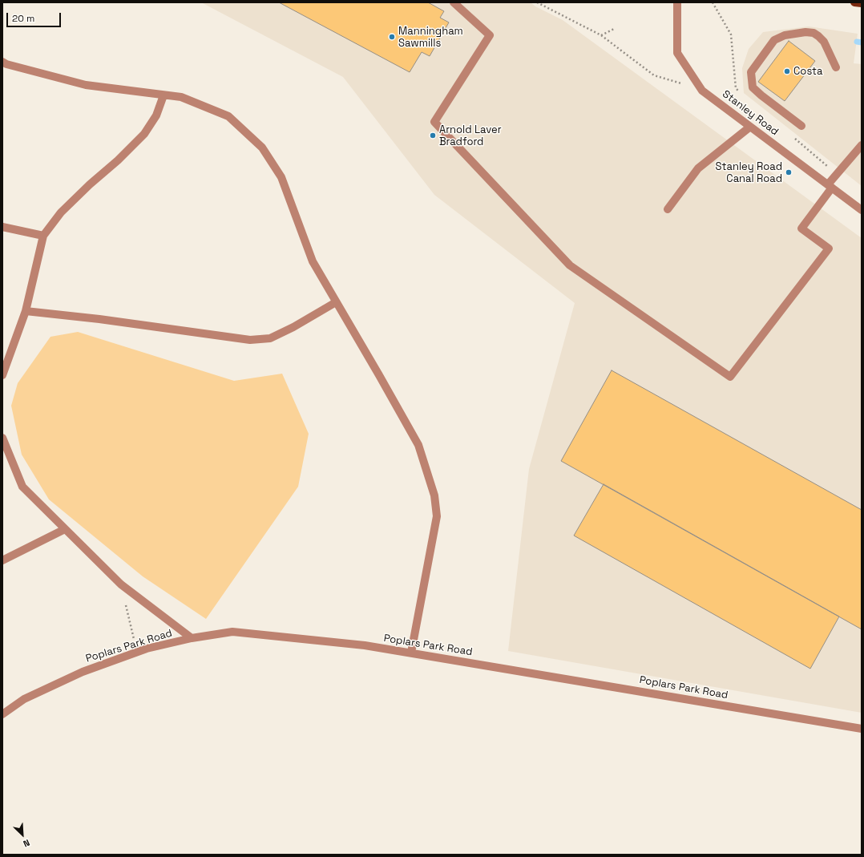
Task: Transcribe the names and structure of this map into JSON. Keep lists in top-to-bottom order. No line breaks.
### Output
{"streets":{"street":["Stanley Road","Poplars Park Road"]},"places":["Manningham Sawmills","Costa","Arnold Laver Bradford","Stanley Road Canal Road"],"scale_bar":"20 m","north":"bottom right"}
